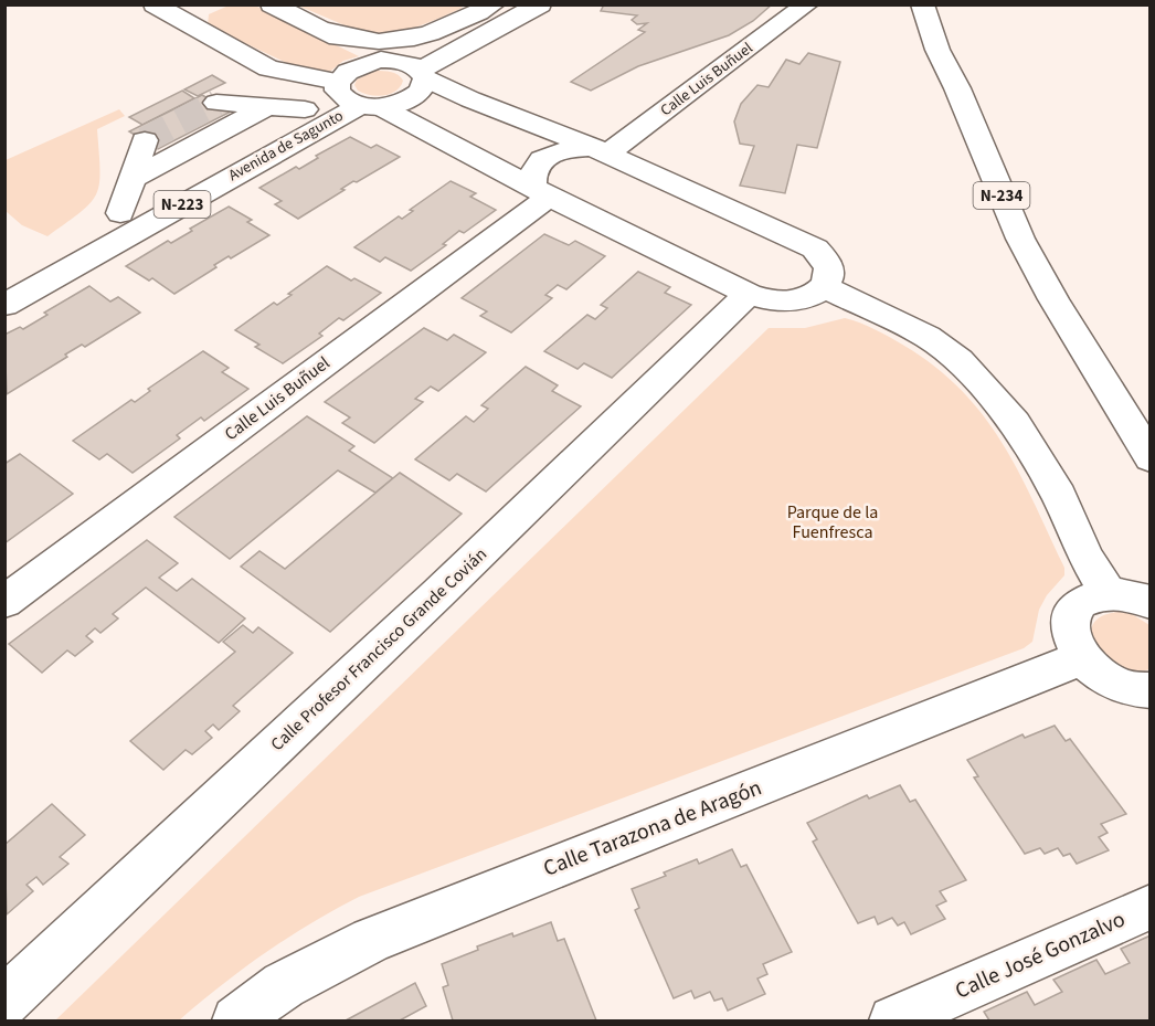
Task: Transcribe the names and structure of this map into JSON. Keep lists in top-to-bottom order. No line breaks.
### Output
{"streets":{"main road":["Calle Luis Buñuel","Avenida de Sagunto","N-234","N-223","Calle Profesor Francisco Grande Covián","Calle Tarazona de Aragón","Calle José Gonzalvo"]},"crossings":[["Avenida de Sagunto","N-223"]],"parks":["Parque de la Fuenfresca"]}
